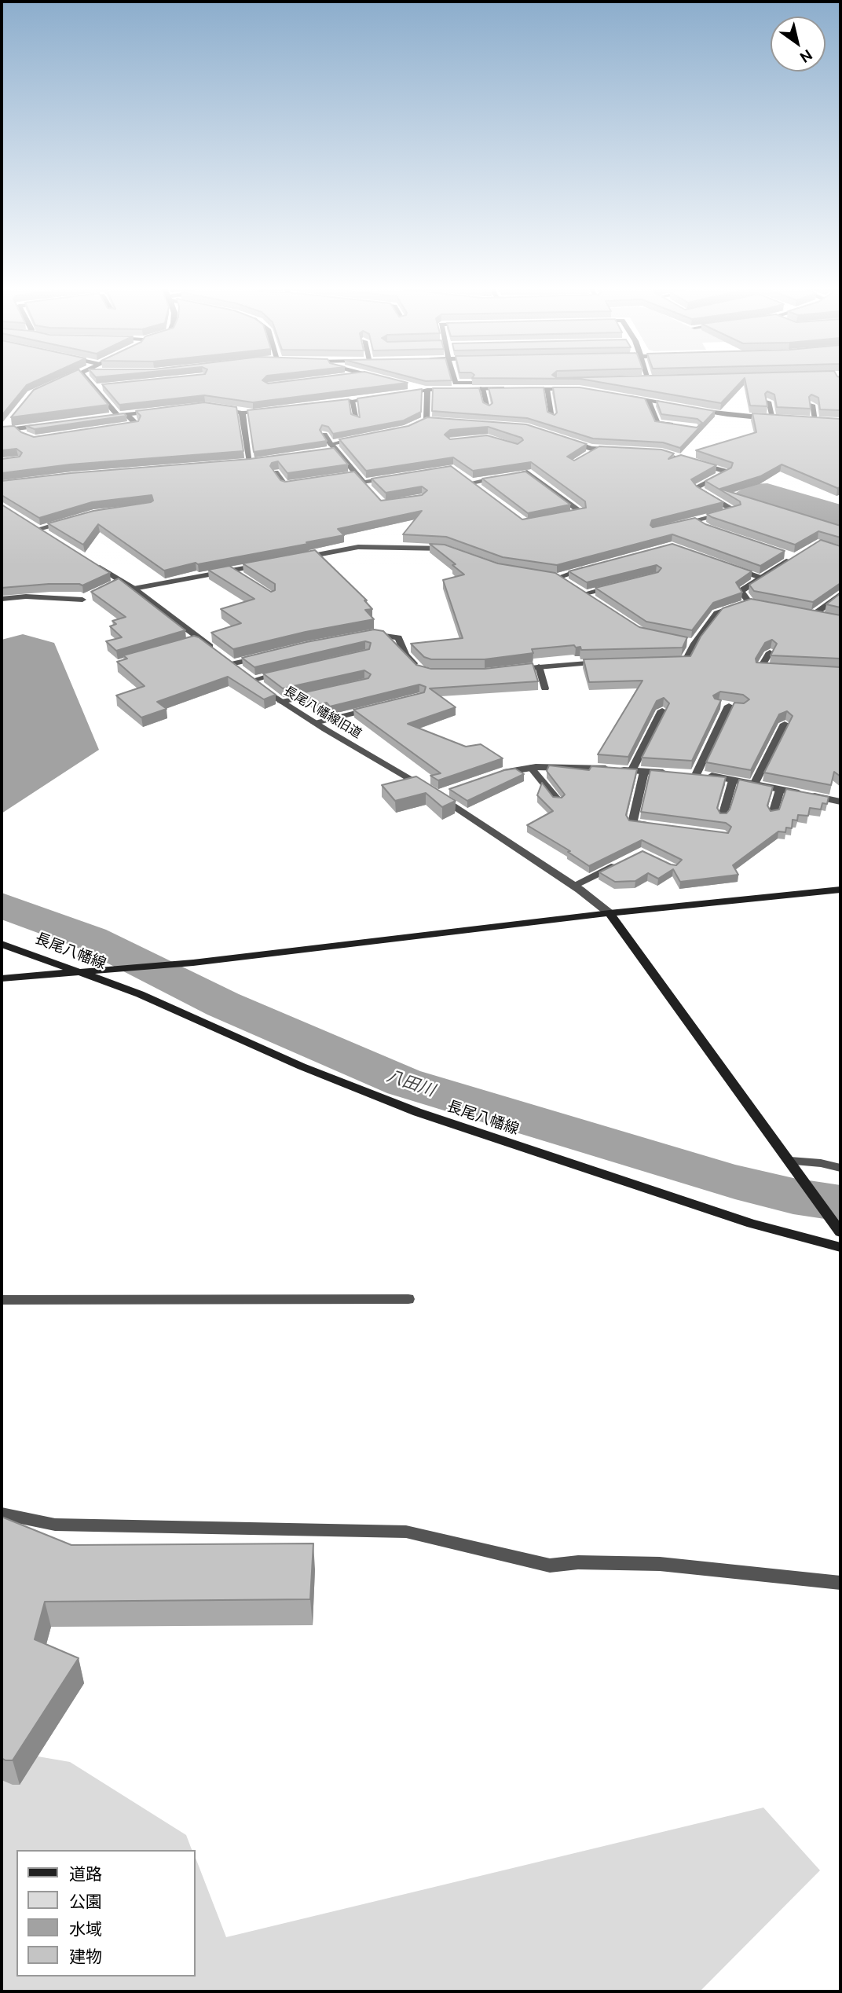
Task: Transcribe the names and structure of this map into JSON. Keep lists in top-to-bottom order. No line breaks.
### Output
{"streets":{"main road":["長尾八幡線"],"street":["長尾八幡線旧道"]},"water":["八田川"],"legend":["道路","公園","水域","建物"],"north":"bottom right"}
